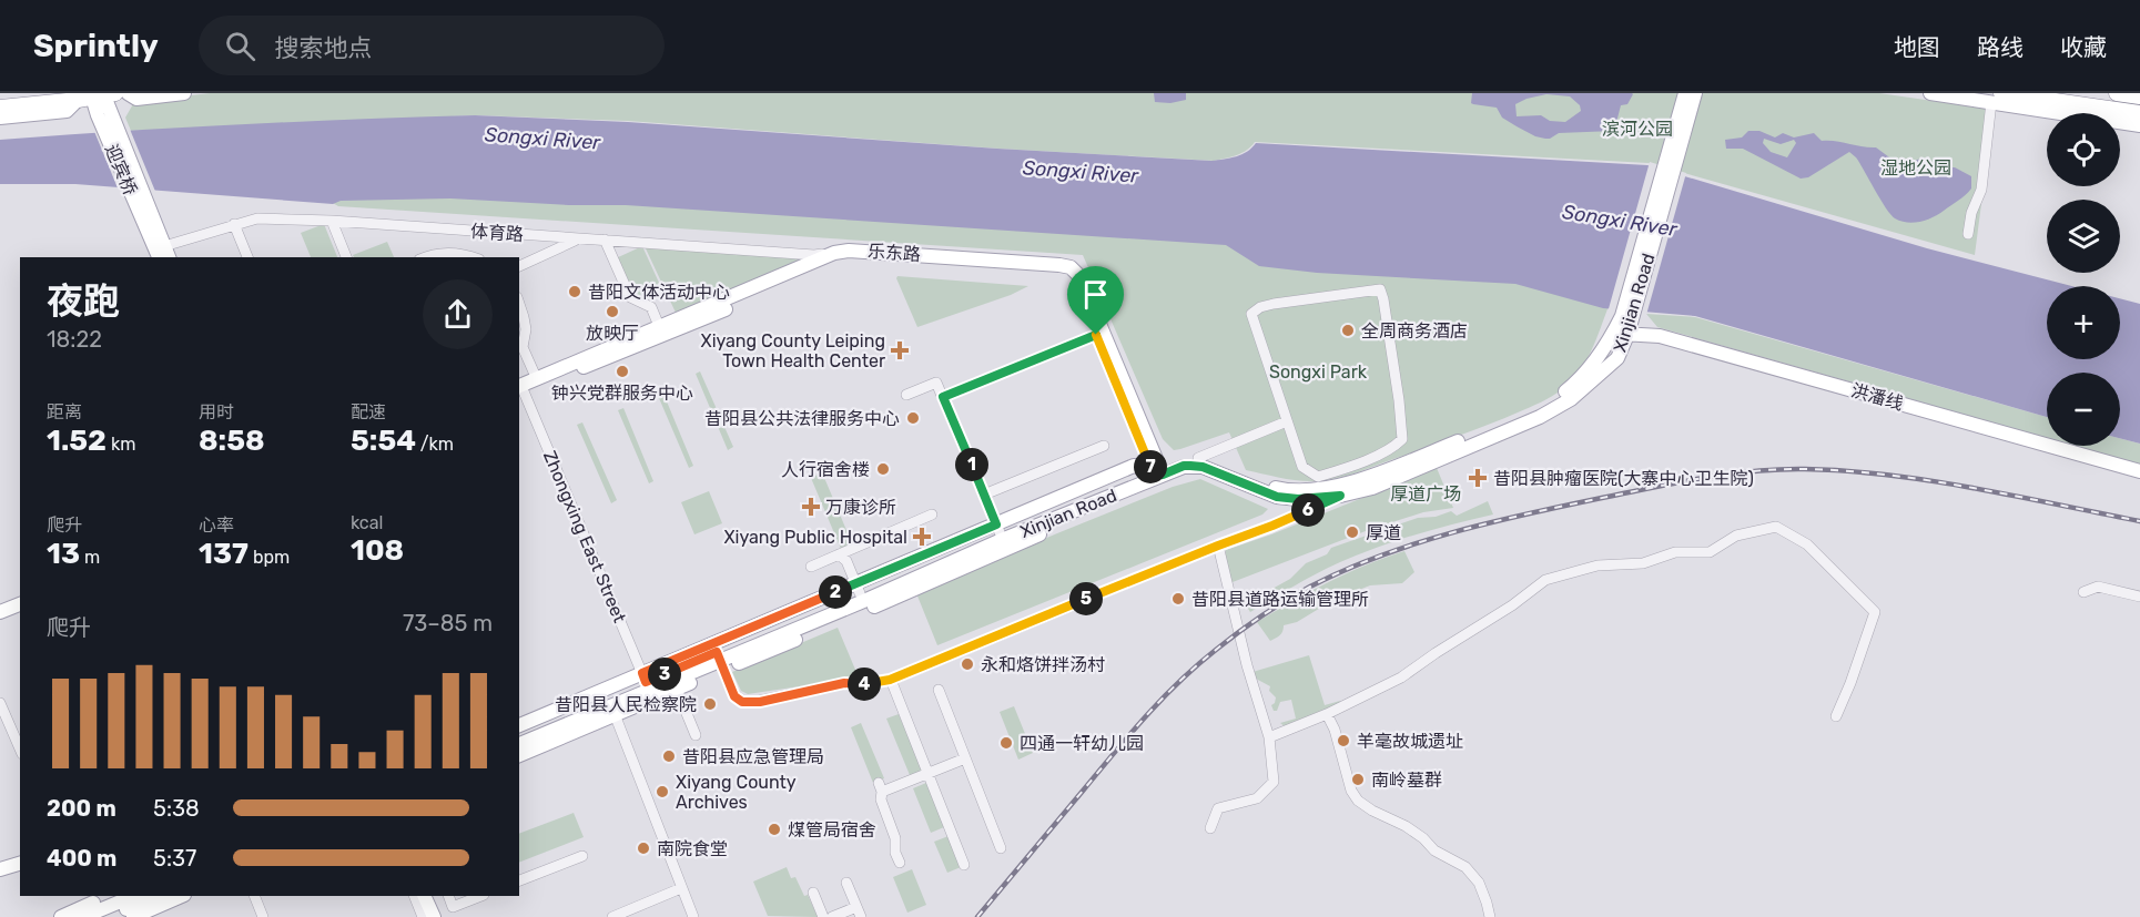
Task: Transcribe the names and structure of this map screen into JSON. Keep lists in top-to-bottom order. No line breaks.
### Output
{"streets":{"main road":["迎宾桥","乐东路","Xinjian Road","洪潘线"],"street":["体育路","Zhongxing East Street"]},"crossings":[["迎宾桥","体育路"],["体育路","乐东路"],["乐东路","Xinjian Road"],["乐东路","Zhongxing East Street"],["Xinjian Road","洪潘线"],["Xinjian Road","Zhongxing East Street"]],"water":["Songxi River"],"parks":["滨河公园","湿地公园","Songxi Park","厚道广场"],"places":{"other":["昔阳文体活动中心","放映厅","全周商务酒店","钟兴党群服务中心","昔阳县公共法律服务中心","人行宿舍楼","厚道","昔阳县道路运输管理所","永和烙饼拌汤村","昔阳县人民检察院","羊毫故城遗址","四通一轩幼儿园","昔阳县应急管理局","南岭墓群","Xiyang County Archives","煤管局宿舍","南院食堂"],"health":["Xiyang County Leiping Town Health Center","昔阳县肿瘤医院(大寨中心卫生院)","万康诊所","Xiyang Public Hospital"]},"page":{"header":"Sprintly","search":"搜索地点","nav":["地图","路线","收藏"],"map_buttons":["+","−"],"heading":["夜跑","18:22"],"stats":[["距离","1.52 km"],["用时","8:58"],["配速","5:54 /km"],["爬升","13 m"],["心率","137 bpm"],["kcal","108"]],"pins":["1","7","6","2","5","3","4"],"chart":["爬升","73–85 m"],"list":[{"name":"200 m","note":"5:38"},{"name":"400 m","note":"5:37"}]}}
